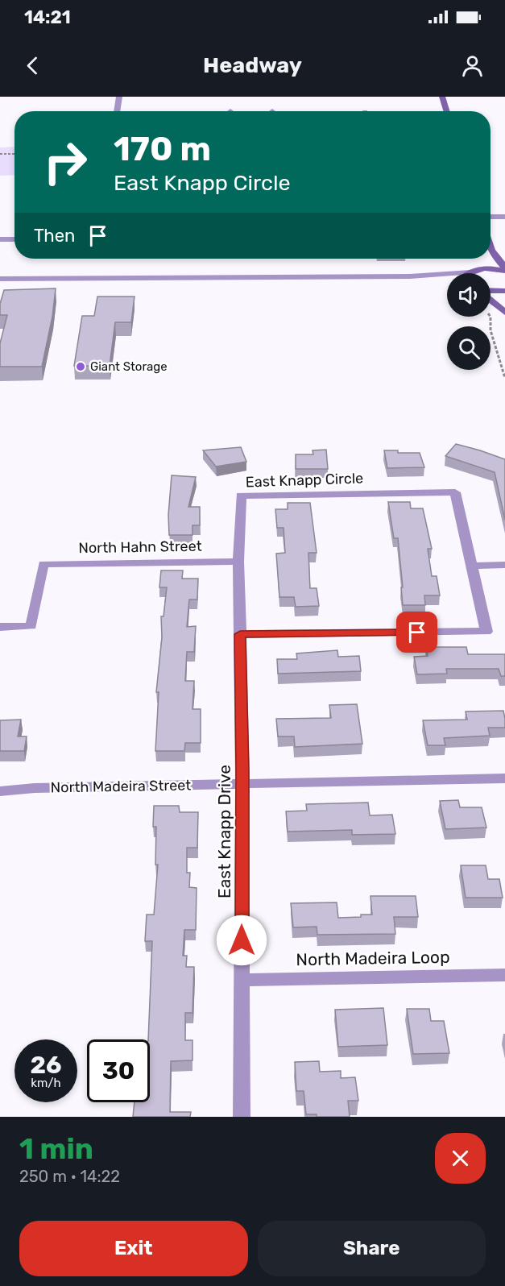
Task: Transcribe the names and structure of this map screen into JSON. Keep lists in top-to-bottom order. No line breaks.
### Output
{"streets":{"street":["East Knapp Circle","North Hahn Street","North Madeira Street","East Knapp Drive","North Madeira Loop"]},"crossings":[["East Knapp Circle","North Hahn Street"],["East Knapp Circle","East Knapp Drive"],["North Madeira Street","East Knapp Drive"],["East Knapp Drive","North Madeira Loop"]],"places":["Giant Storage"],"page":{"status":"14:21","header":"Headway","turn":["170 m","East Knapp Circle"],"then":"Then","speed":"26 km/h","limit":"30","heading":["1 min","250 m · 14:22"],"buttons":["Exit","Share"]}}
